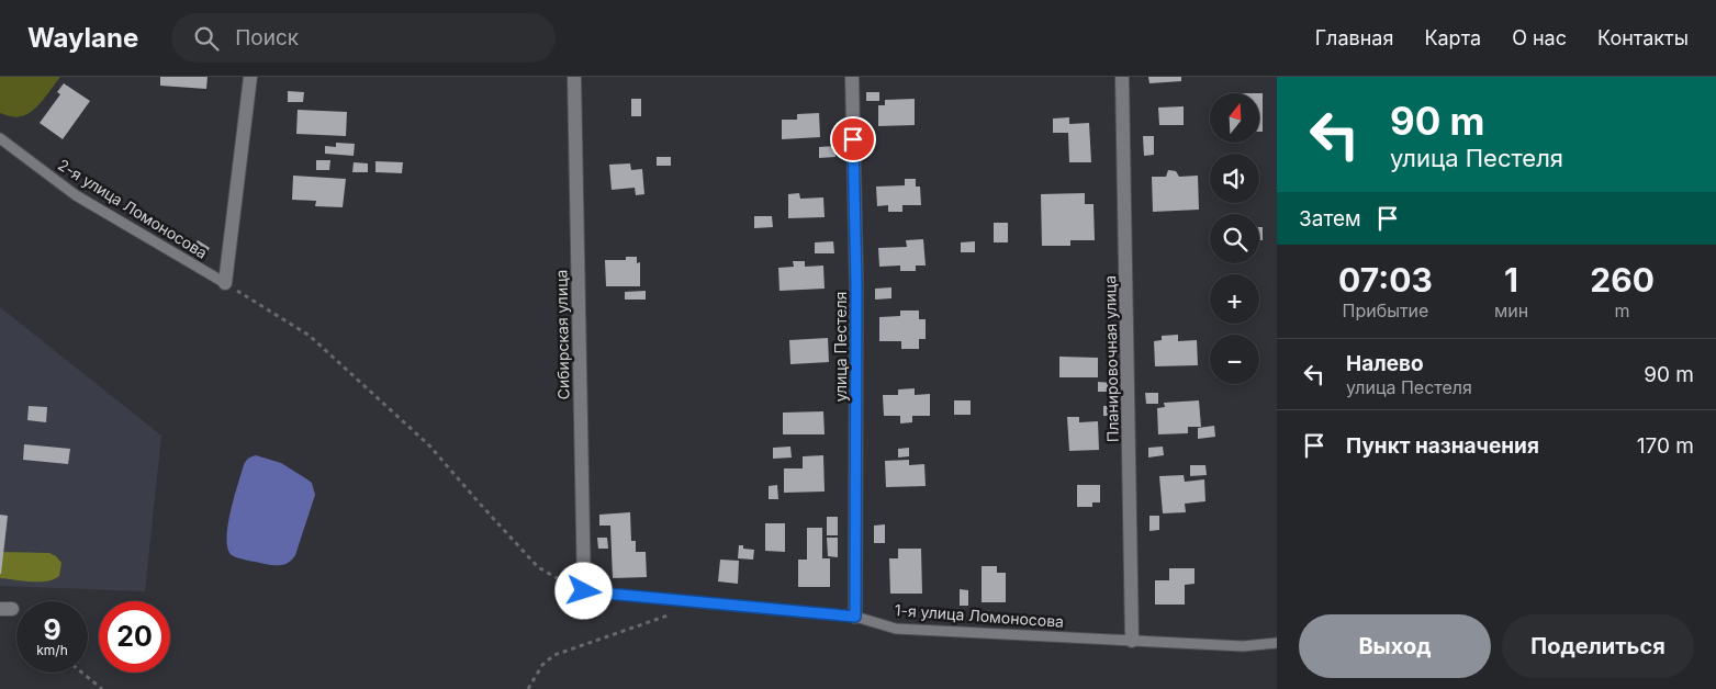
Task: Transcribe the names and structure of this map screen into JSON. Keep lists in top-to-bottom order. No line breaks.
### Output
{"streets":{"street":["Сибирская улица","улица Пестеля","Планировочная улица"],"lane":["2-я улица Ломоносова","1-я улица Ломоносова"]},"crossings":[["Сибирская улица","1-я улица Ломоносова"],["улица Пестеля","1-я улица Ломоносова"],["Планировочная улица","1-я улица Ломоносова"]],"north":"top","page":{"header":"Waylane","search":"Поиск","nav":["Главная","Карта","О нас","Контакты"],"turn":["90 m","улица Пестеля"],"map_buttons":["+","−"],"then":"Затем","eta":["07:03","Прибытие","1","мин","260","m"],"list":[{"name":"Налево","note":"улица Пестеля","value":"90 m"},{"name":"Пункт назначения","value":"170 m"}],"speed":"9 km/h","limit":"20","buttons":["Выход","Поделиться"]}}
